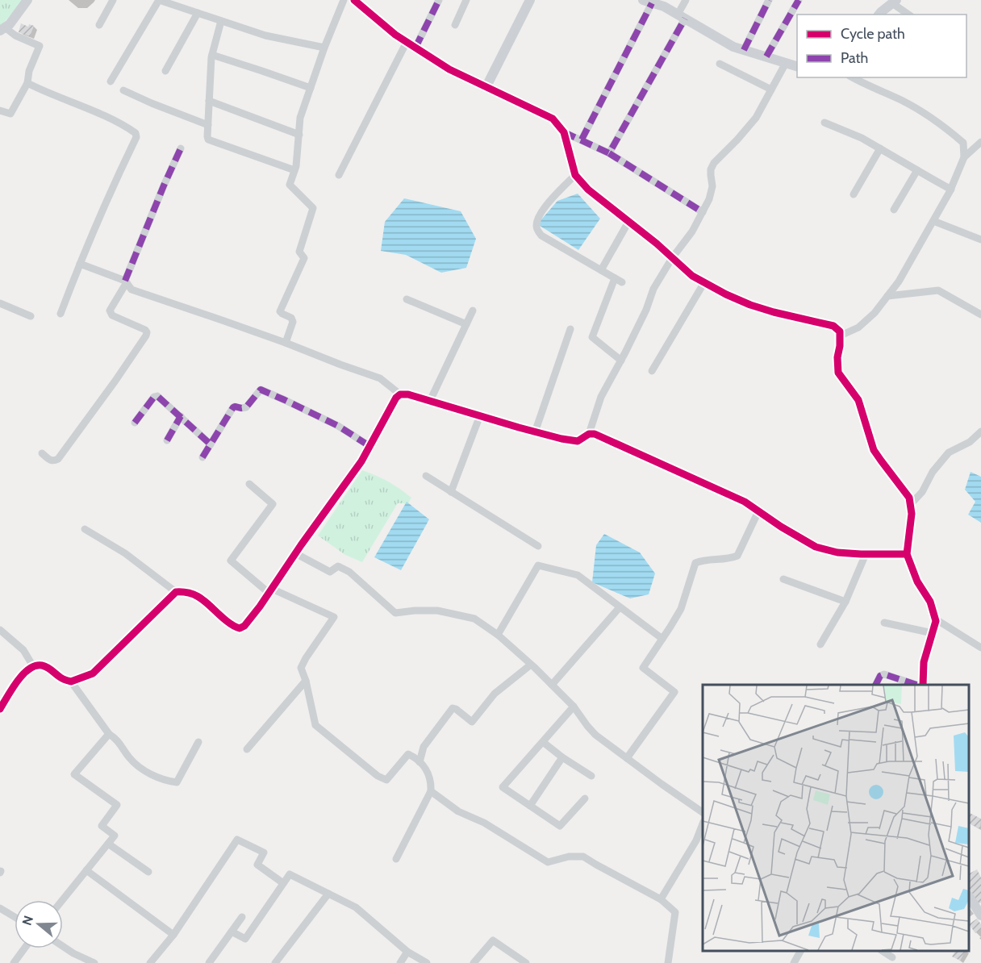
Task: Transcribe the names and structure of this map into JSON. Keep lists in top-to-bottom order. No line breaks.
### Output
{"legend":["Cycle path","Path"],"north":"left"}
